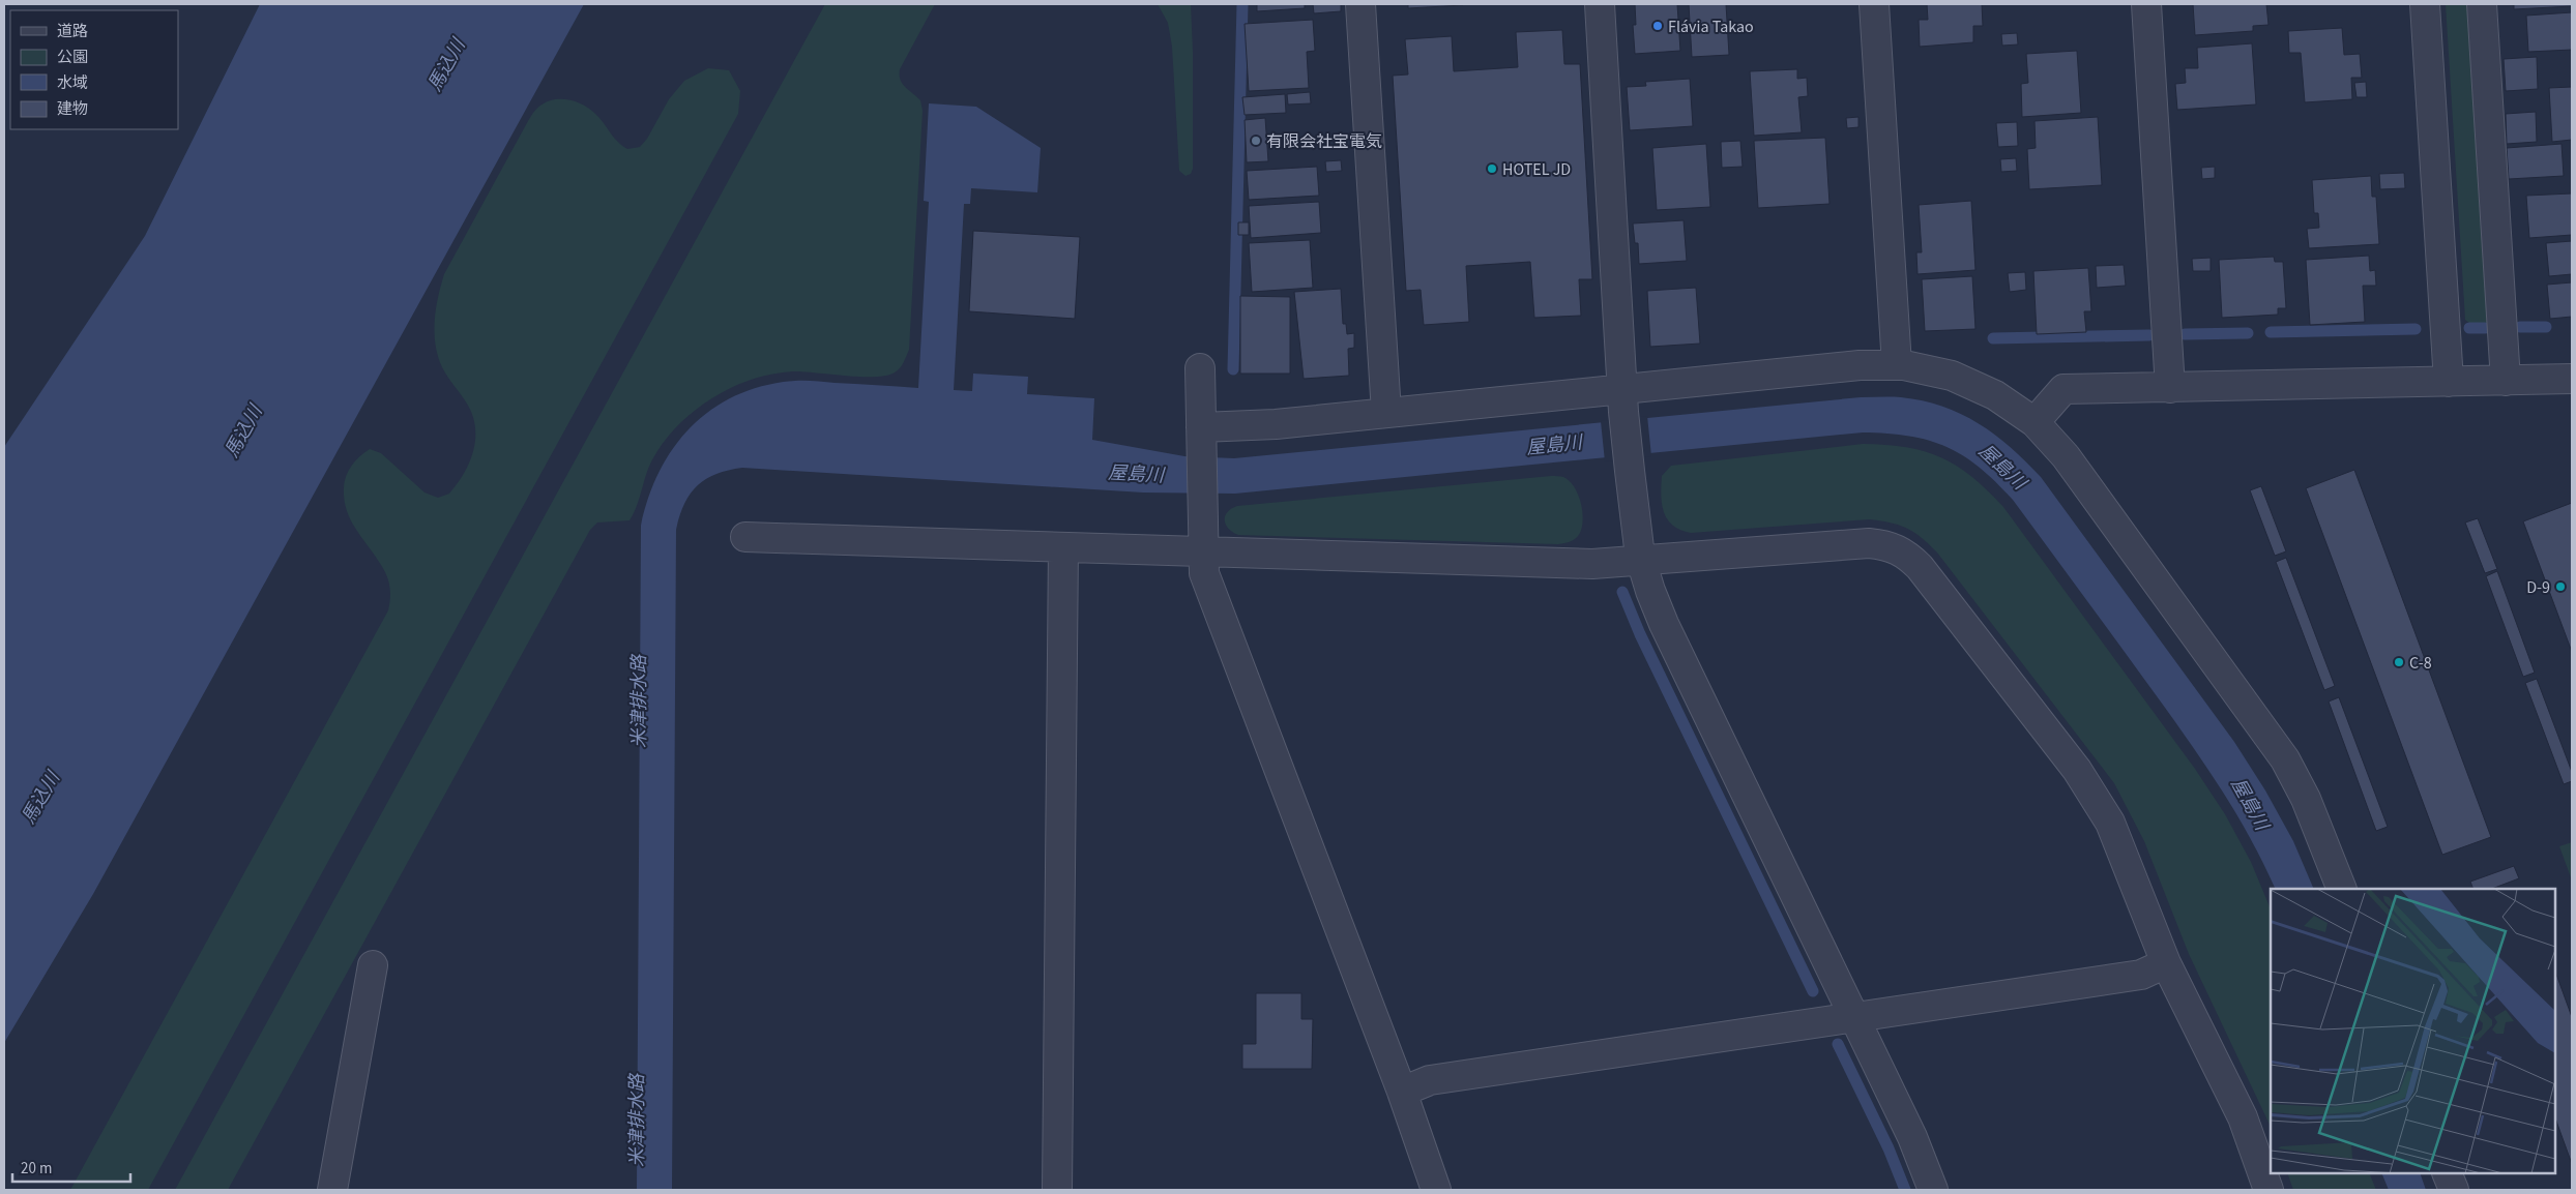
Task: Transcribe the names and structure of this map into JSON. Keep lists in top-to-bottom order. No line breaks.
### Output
{"water":["馬込川","屋島川","米津排水路"],"places":["Flávia Takao","有限会社宝電気","HOTEL JD","D-9","C-8"],"legend":["道路","公園","水域","建物"],"scale_bar":"20 m"}
